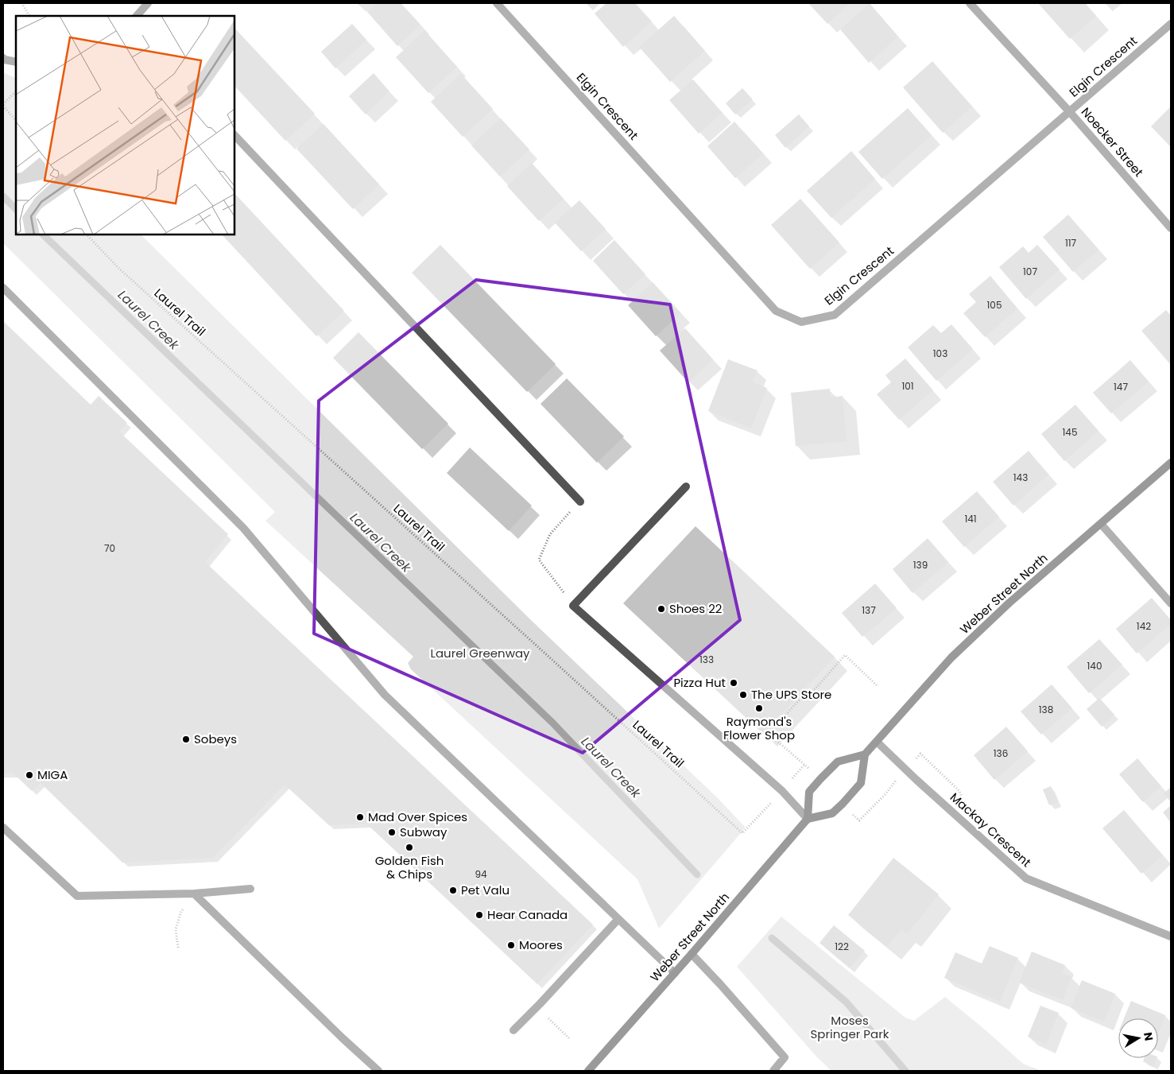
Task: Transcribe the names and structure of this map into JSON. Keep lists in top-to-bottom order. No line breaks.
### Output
{"streets":{"main road":["Weber Street North"],"street":["Elgin Crescent","Noecker Street","Mackay Crescent"],"path":["Laurel Trail"]},"crossings":[["Elgin Crescent","Noecker Street"],["Weber Street North","Mackay Crescent"]],"water":["Laurel Creek"],"parks":["Laurel Greenway","Moses Springer Park"],"places":["Shoes 22","Pizza Hut","The UPS Store","Raymond's Flower Shop","Sobeys","MIGA","Mad Over Spices","Subway","Golden Fish & Chips","Pet Valu","Hear Canada","Moores"],"house_numbers":["117","107","105","103","101","147","145","143","141","70","139","137","142","133","140","138","136","94","122"],"north":"right"}
